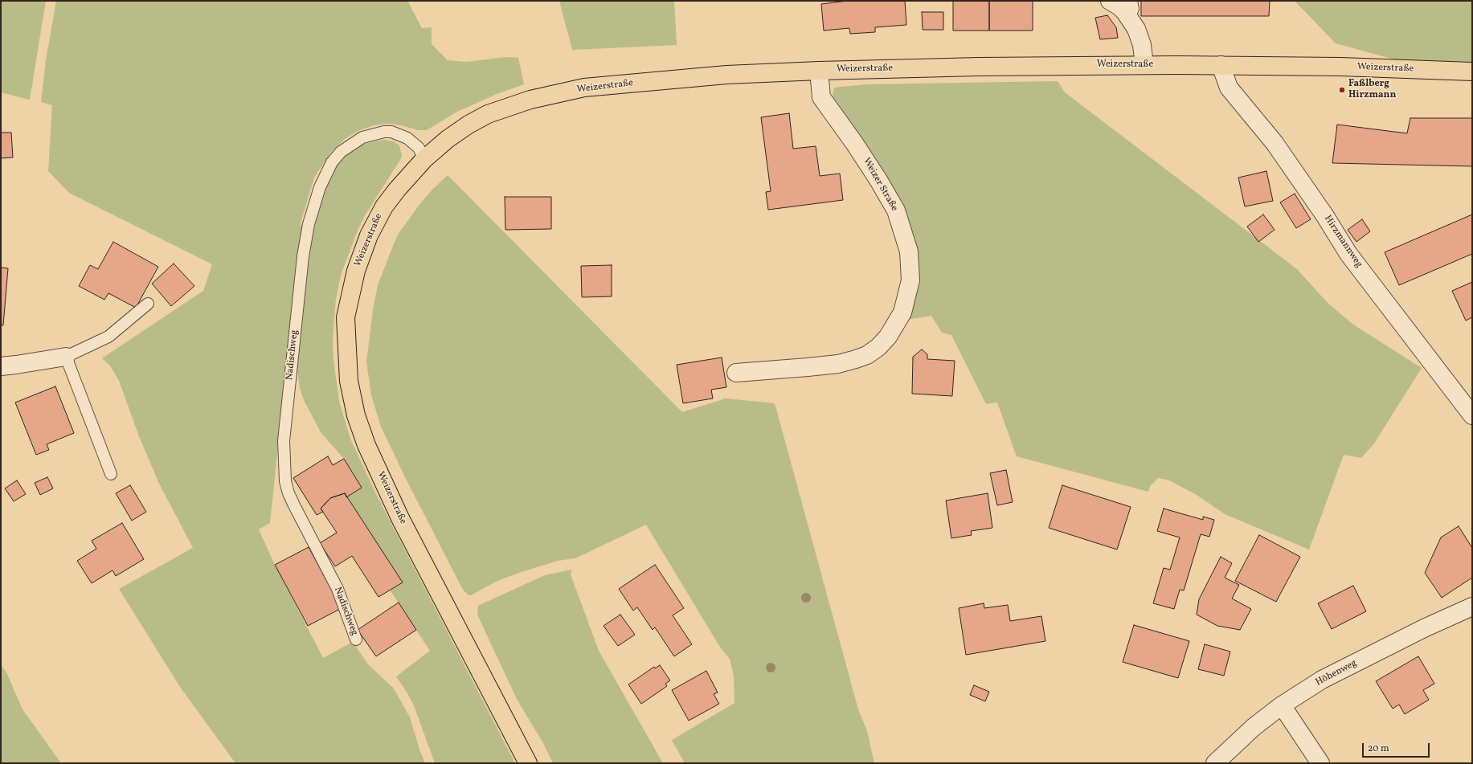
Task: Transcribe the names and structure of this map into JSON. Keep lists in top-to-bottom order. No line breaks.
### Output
{"streets":{"main road":["Weizerstraße"],"street":["Weizer Straße","Hirzmannweg","Höhenweg"],"lane":["Nadischweg"]},"crossings":[["Weizerstraße","Weizer Straße"],["Weizerstraße","Hirzmannweg"],["Weizerstraße","Nadischweg"]],"places":["Faßlberg Hirzmann"],"scale_bar":"20 m"}
